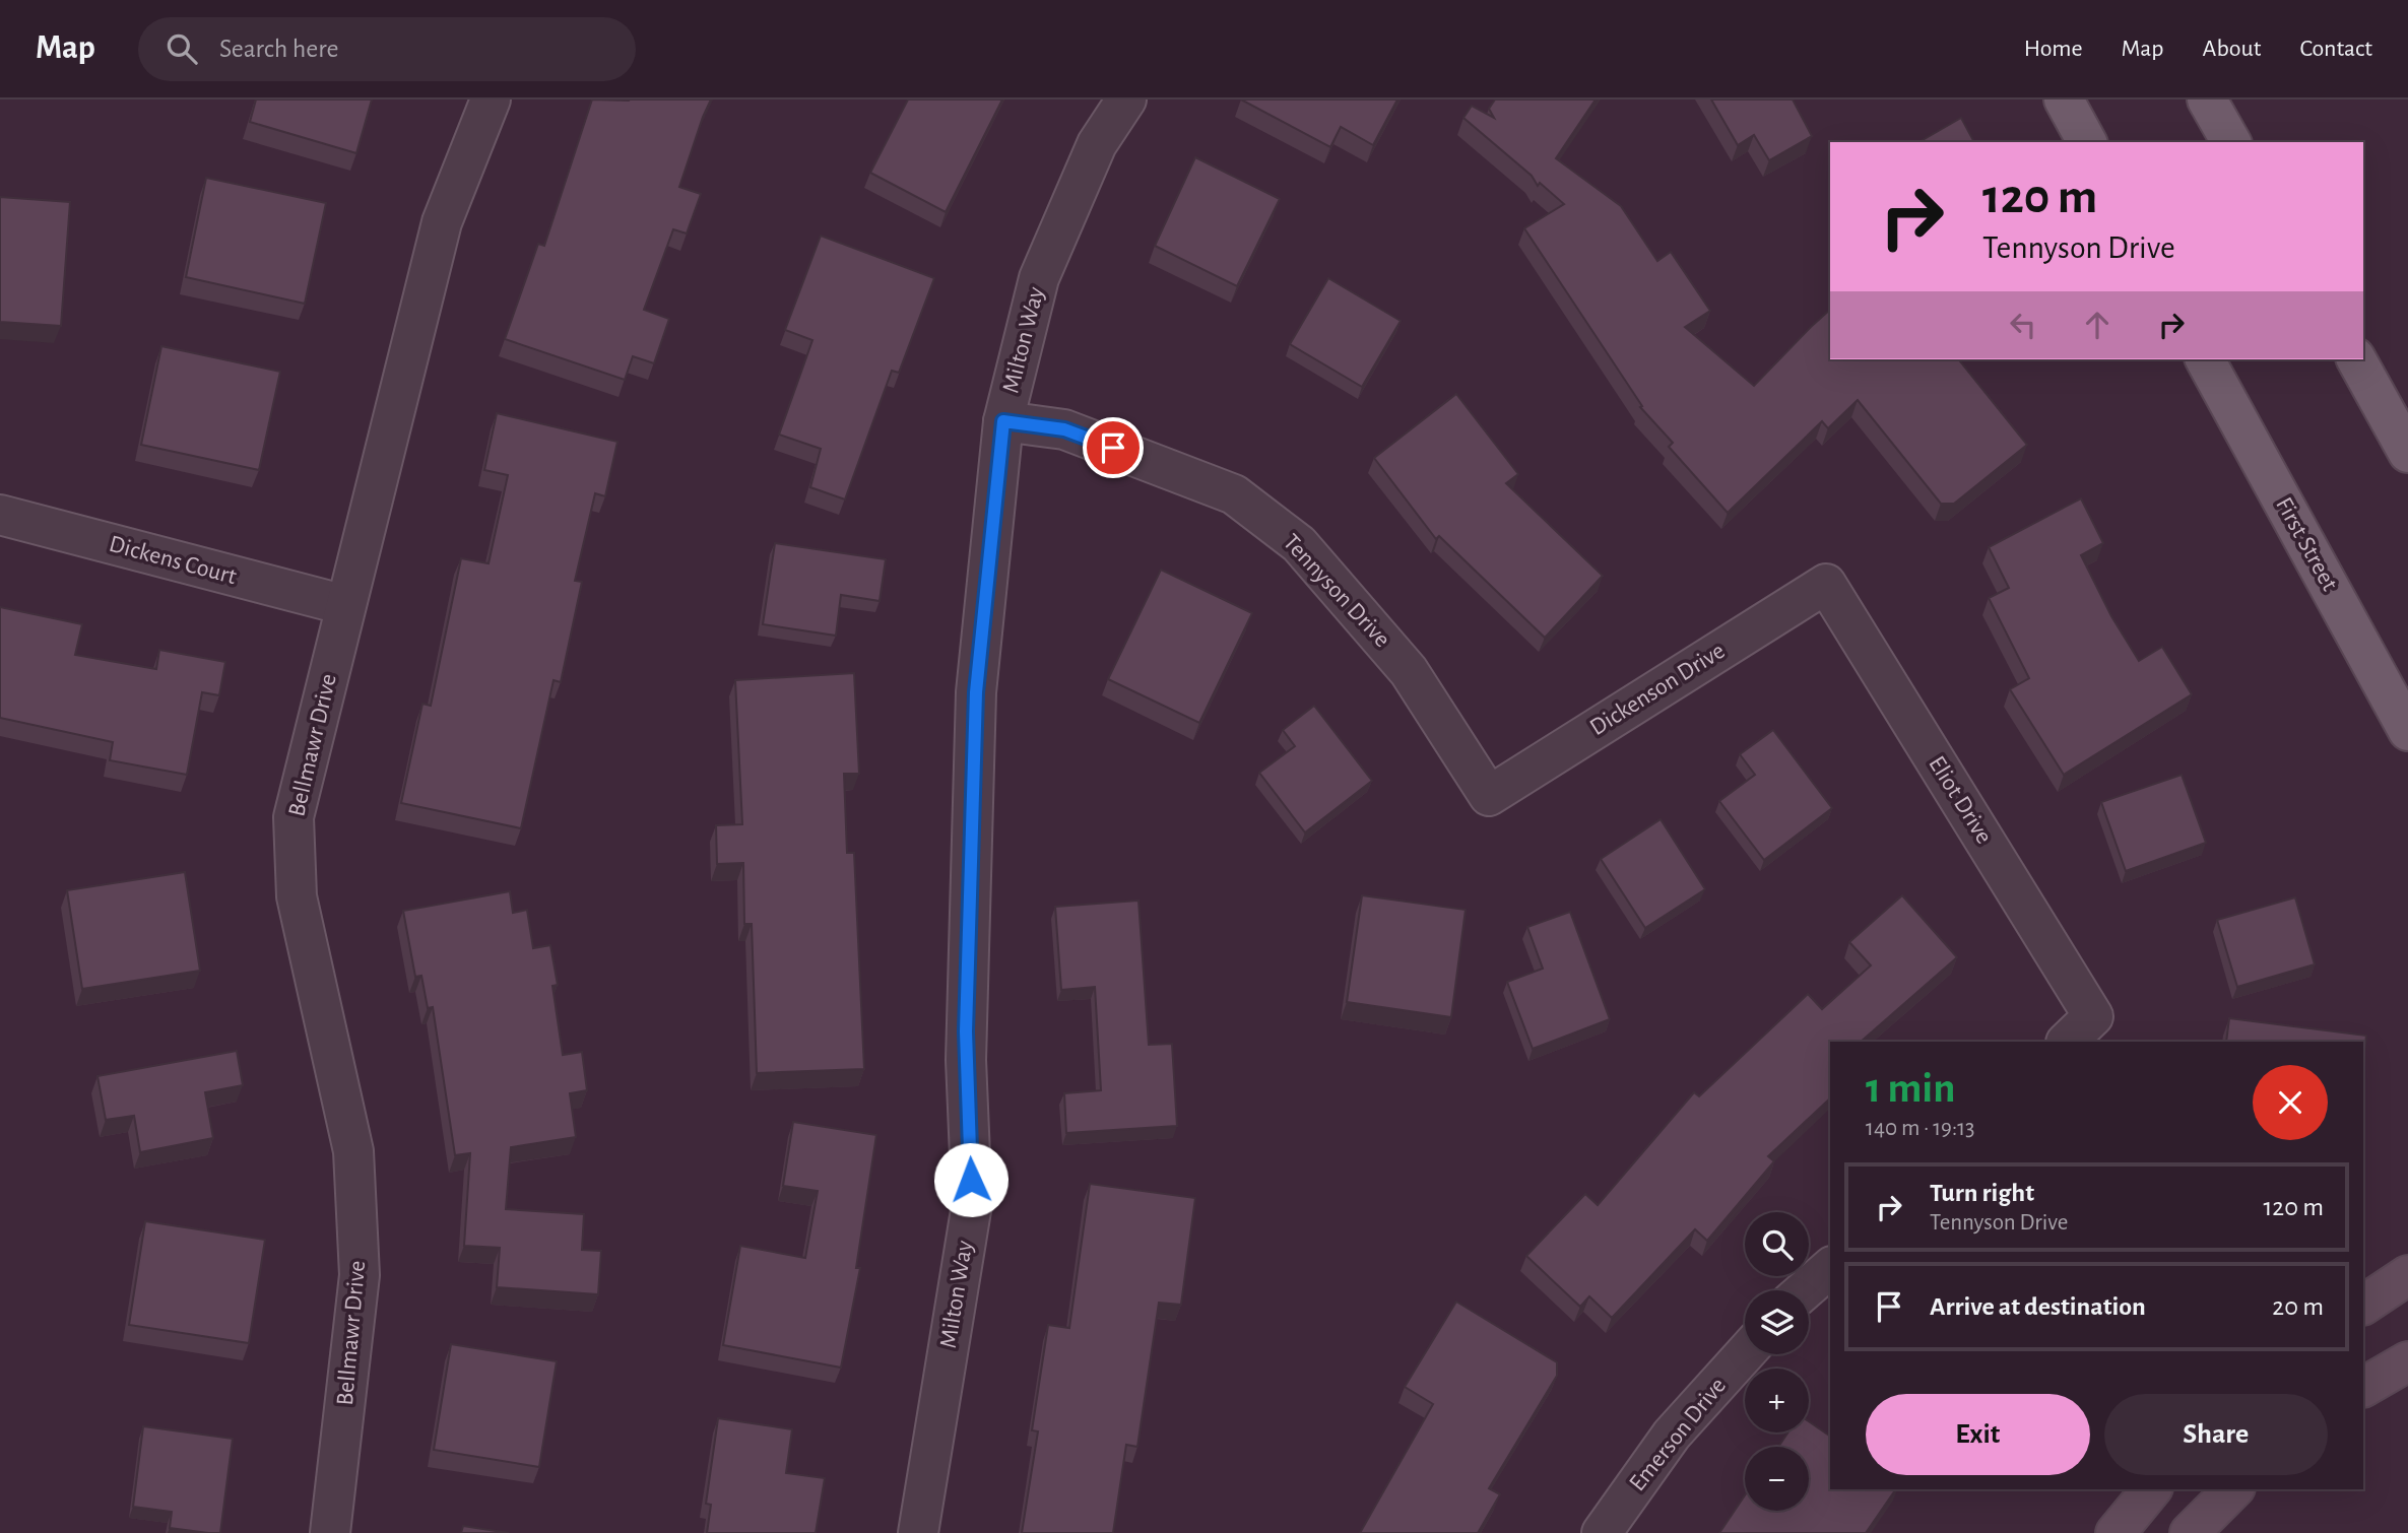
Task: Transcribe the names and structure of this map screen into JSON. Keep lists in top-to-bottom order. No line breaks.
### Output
{"streets":{"main road":["First Street"],"street":["Milton Way","Dickens Court","Tennyson Drive","Dickenson Drive","Bellmawr Drive","Eliot Drive","Emerson Drive"]},"crossings":[["Milton Way","Tennyson Drive"],["Dickens Court","Bellmawr Drive"],["Tennyson Drive","Dickenson Drive"],["Dickenson Drive","Eliot Drive"]],"page":{"header":"Map","search":"Search here","nav":["Home","Map","About","Contact"],"turn":["120 m","Tennyson Drive"],"heading":["1 min","140 m · 19:13"],"list":[{"name":"Turn right","note":"Tennyson Drive","value":"120 m"},{"name":"Arrive at destination","value":"20 m"}],"map_buttons":["+","−"],"buttons":["Exit","Share"]}}
